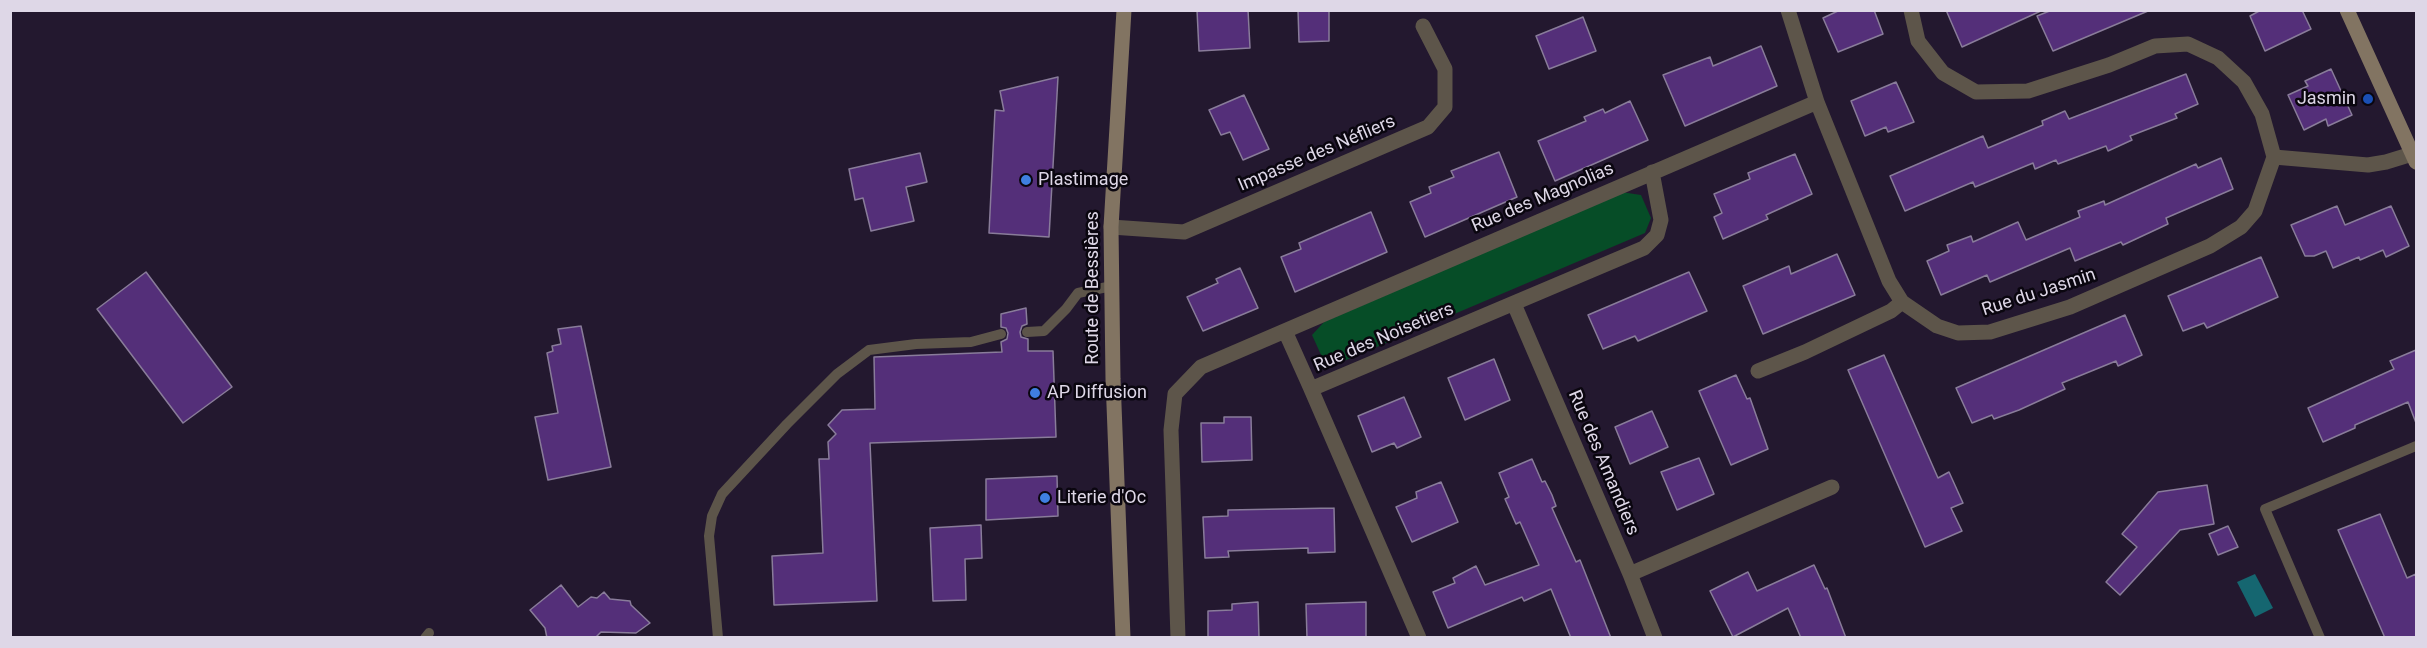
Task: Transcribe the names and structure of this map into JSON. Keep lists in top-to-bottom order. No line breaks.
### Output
{"streets":{"main road":["Route de Bessières"],"street":["Impasse des Néfliers","Rue des Magnolias","Rue du Jasmin","Rue des Noisetiers","Rue des Amandiers"]},"crossings":[["Impasse des Néfliers","Route de Bessières"],["Rue des Magnolias","Rue du Jasmin"],["Rue des Magnolias","Rue des Noisetiers"],["Rue des Noisetiers","Rue des Amandiers"]],"places":["Jasmin","Plastimage","AP Diffusion","Literie d'Oc"]}
